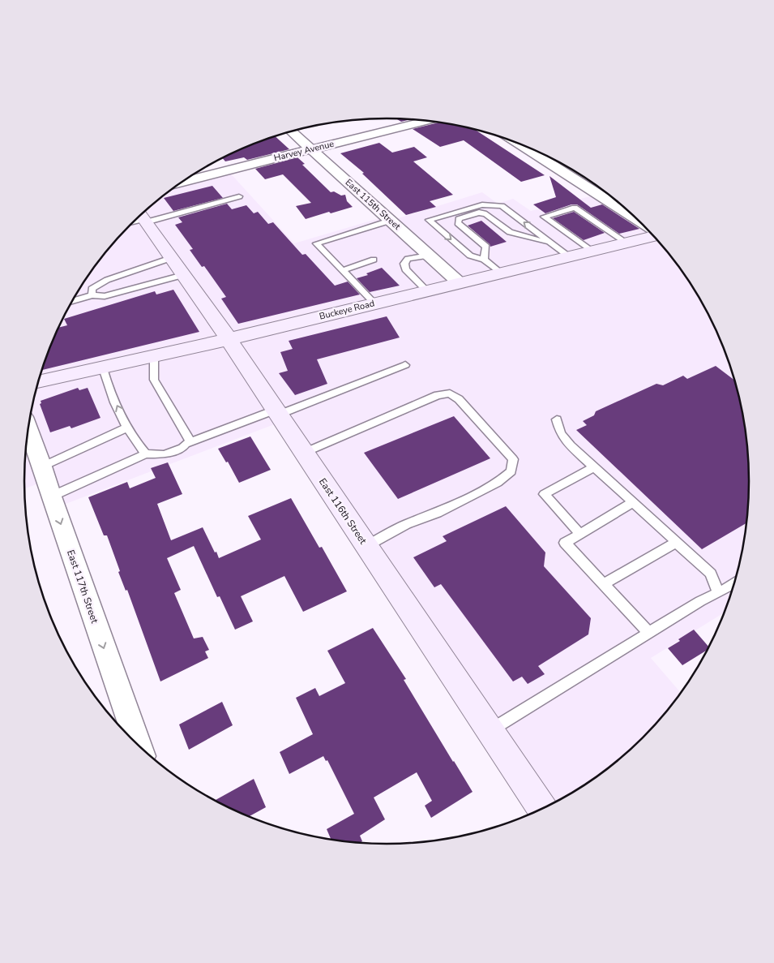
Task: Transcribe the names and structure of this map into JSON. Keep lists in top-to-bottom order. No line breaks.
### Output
{"streets":{"main road":["Buckeye Road","East 116th Street"],"street":["Harvey Avenue","East 115th Street","East 117th Street"]},"crossings":[["Harvey Avenue","East 115th Street"],["East 115th Street","Buckeye Road"],["Buckeye Road","East 116th Street"]],"one_way":["East 117th Street"]}
